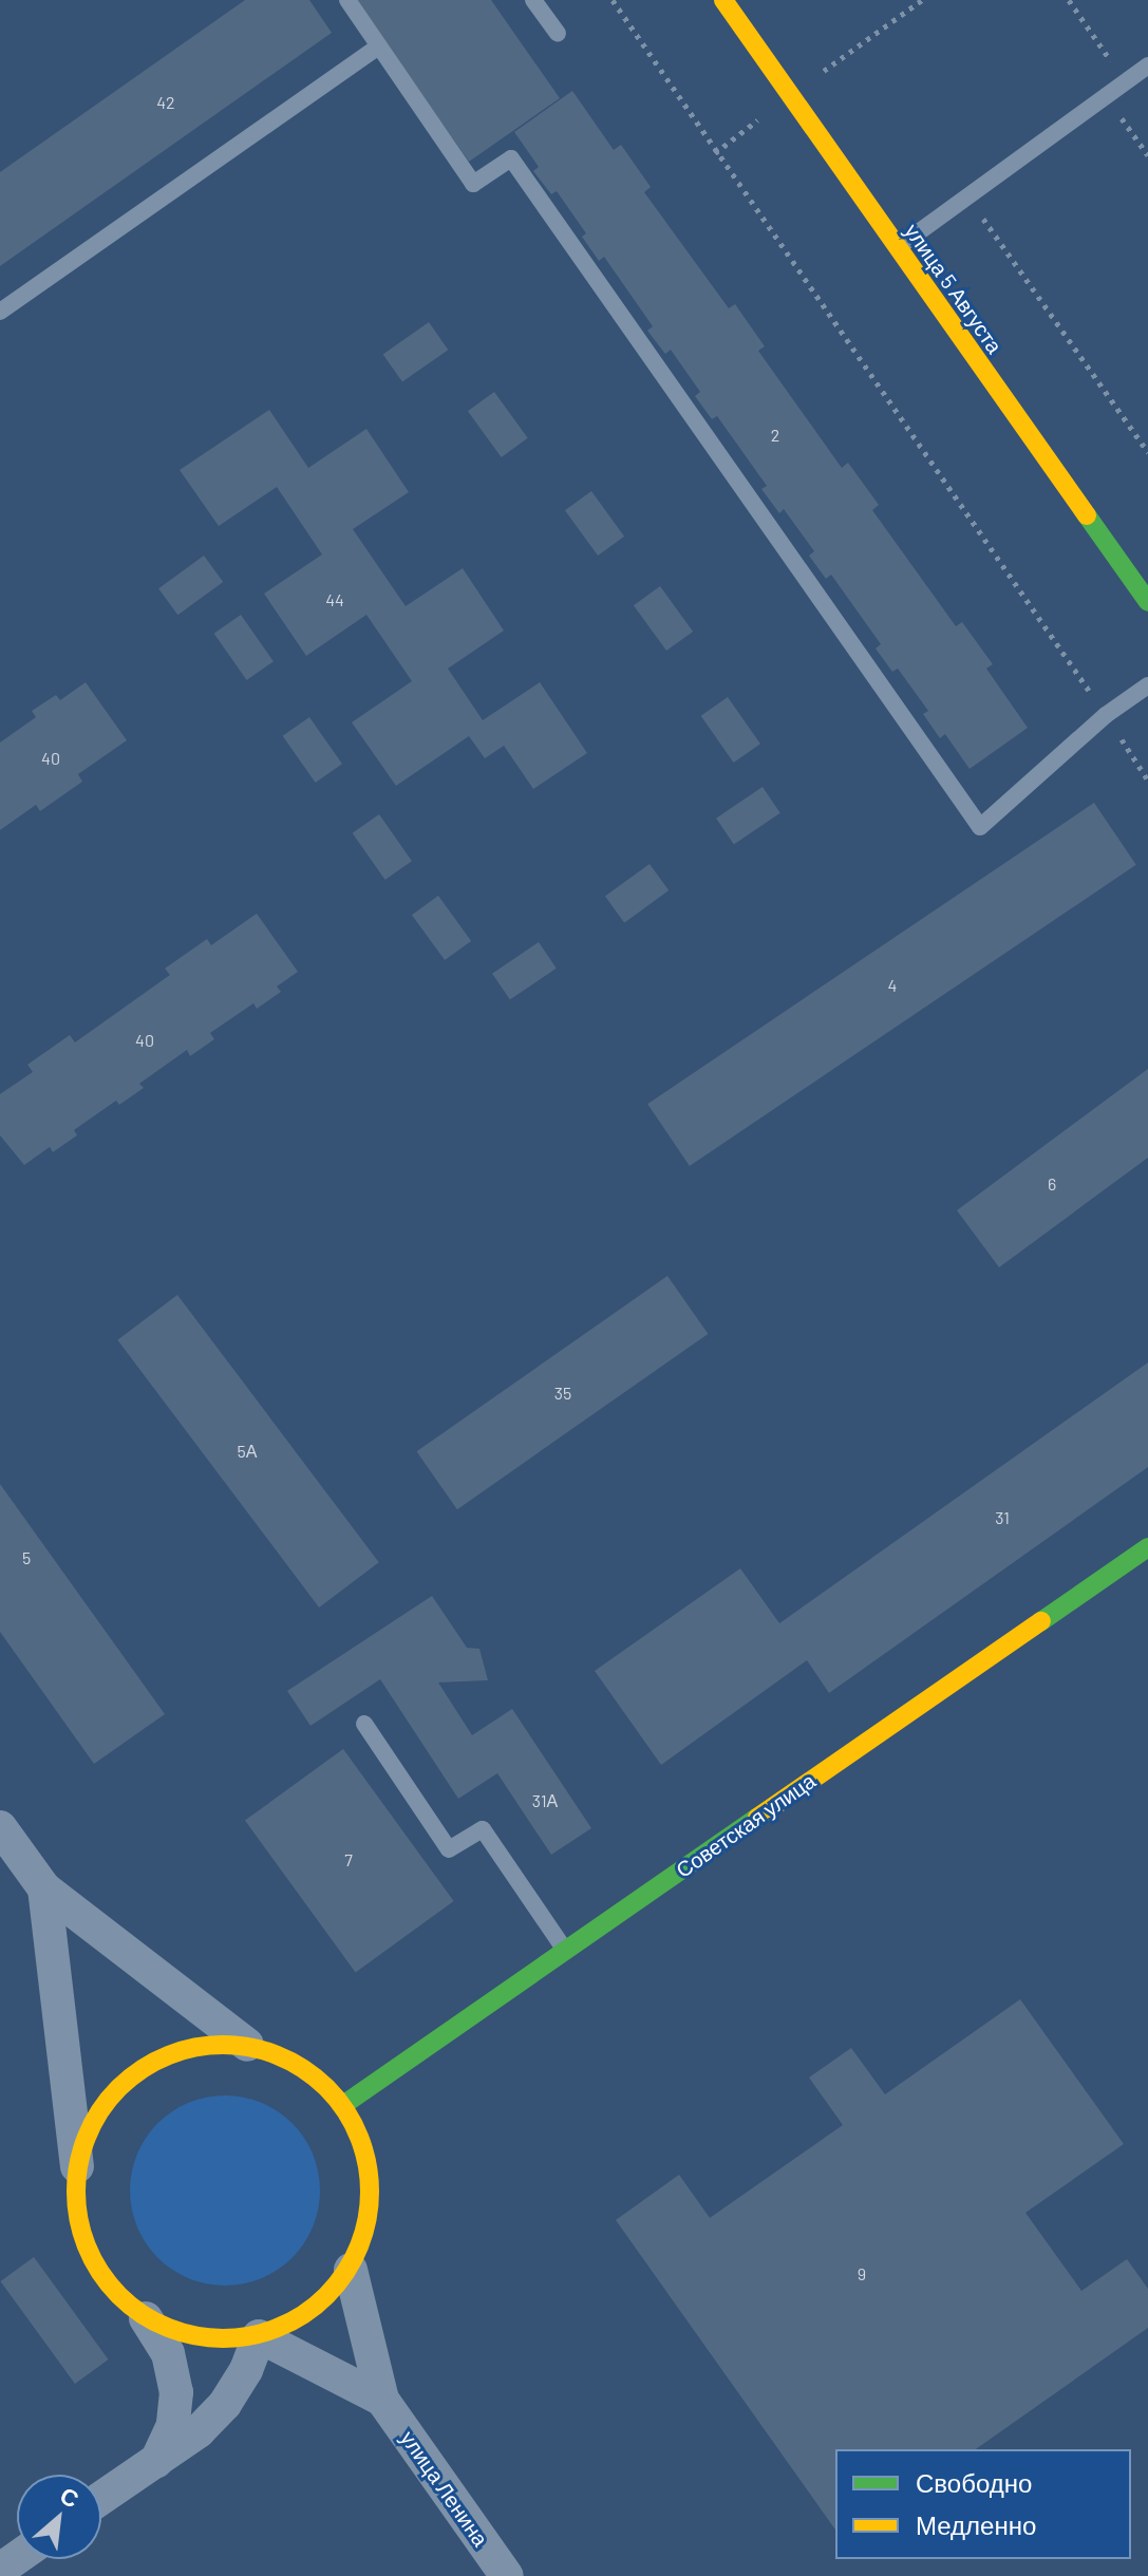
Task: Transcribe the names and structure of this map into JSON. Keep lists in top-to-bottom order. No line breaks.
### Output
{"streets":{"street":["улица 5 Августа","Советская улица","улица Ленина"]},"house_numbers":["42","2","44","40","4","40","6","35","5А","31","5","31А","7","9"],"legend":["Свободно","Медленно"],"north":"top right"}
